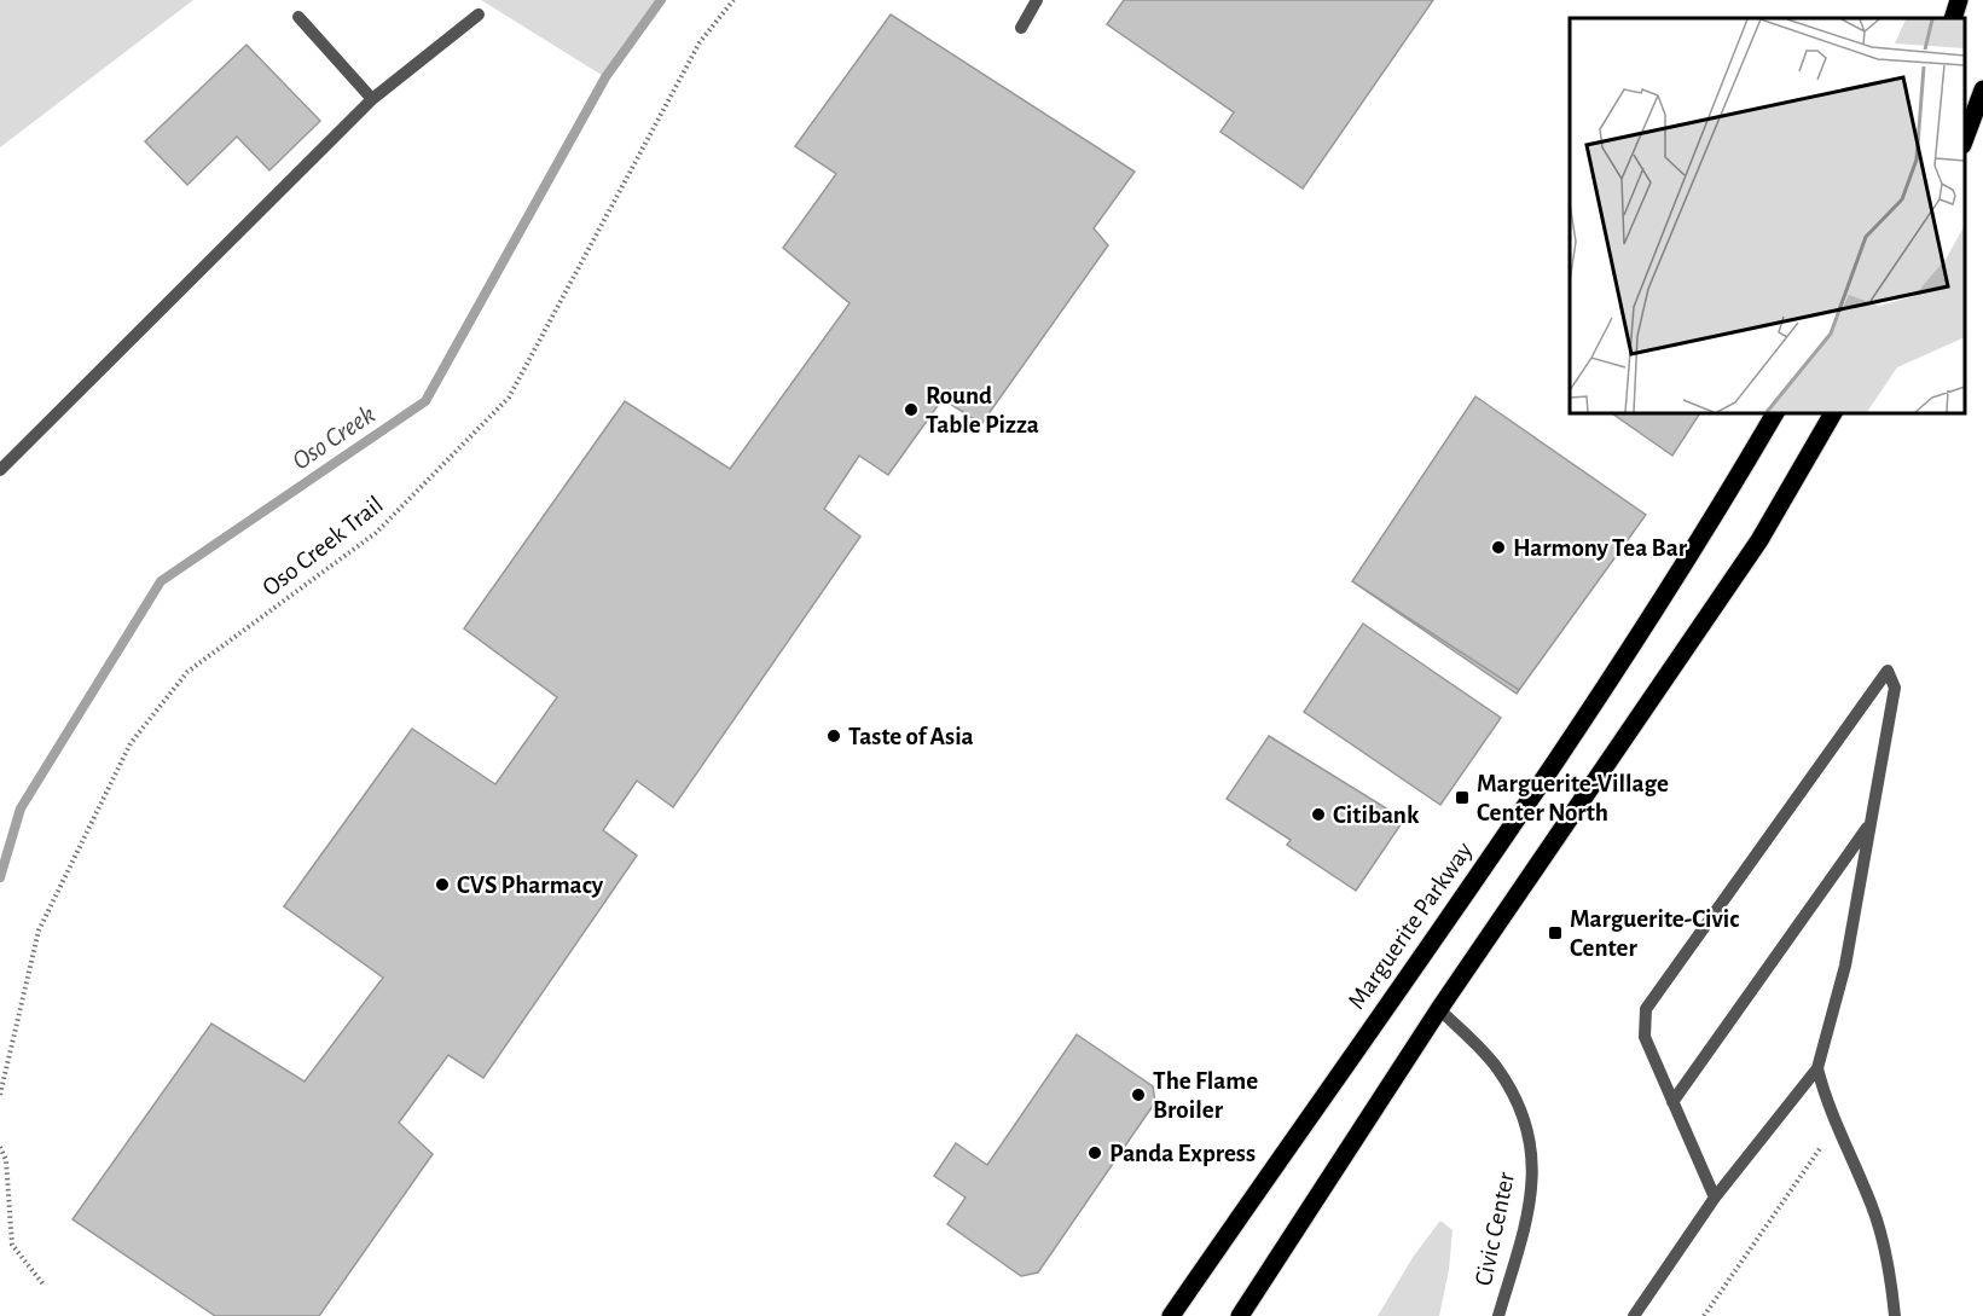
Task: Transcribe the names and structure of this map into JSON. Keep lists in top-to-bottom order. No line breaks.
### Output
{"streets":{"main road":["Marguerite Parkway"],"lane":["Civic Center"],"path":["Oso Creek Trail"]},"water":["Oso Creek"],"places":{"other":["Round Table Pizza","Harmony Tea Bar","Taste of Asia","Citibank","CVS Pharmacy","The Flame Broiler","Panda Express"],"transit":["Marguerite-Village Center North","Marguerite-Civic Center"]}}
